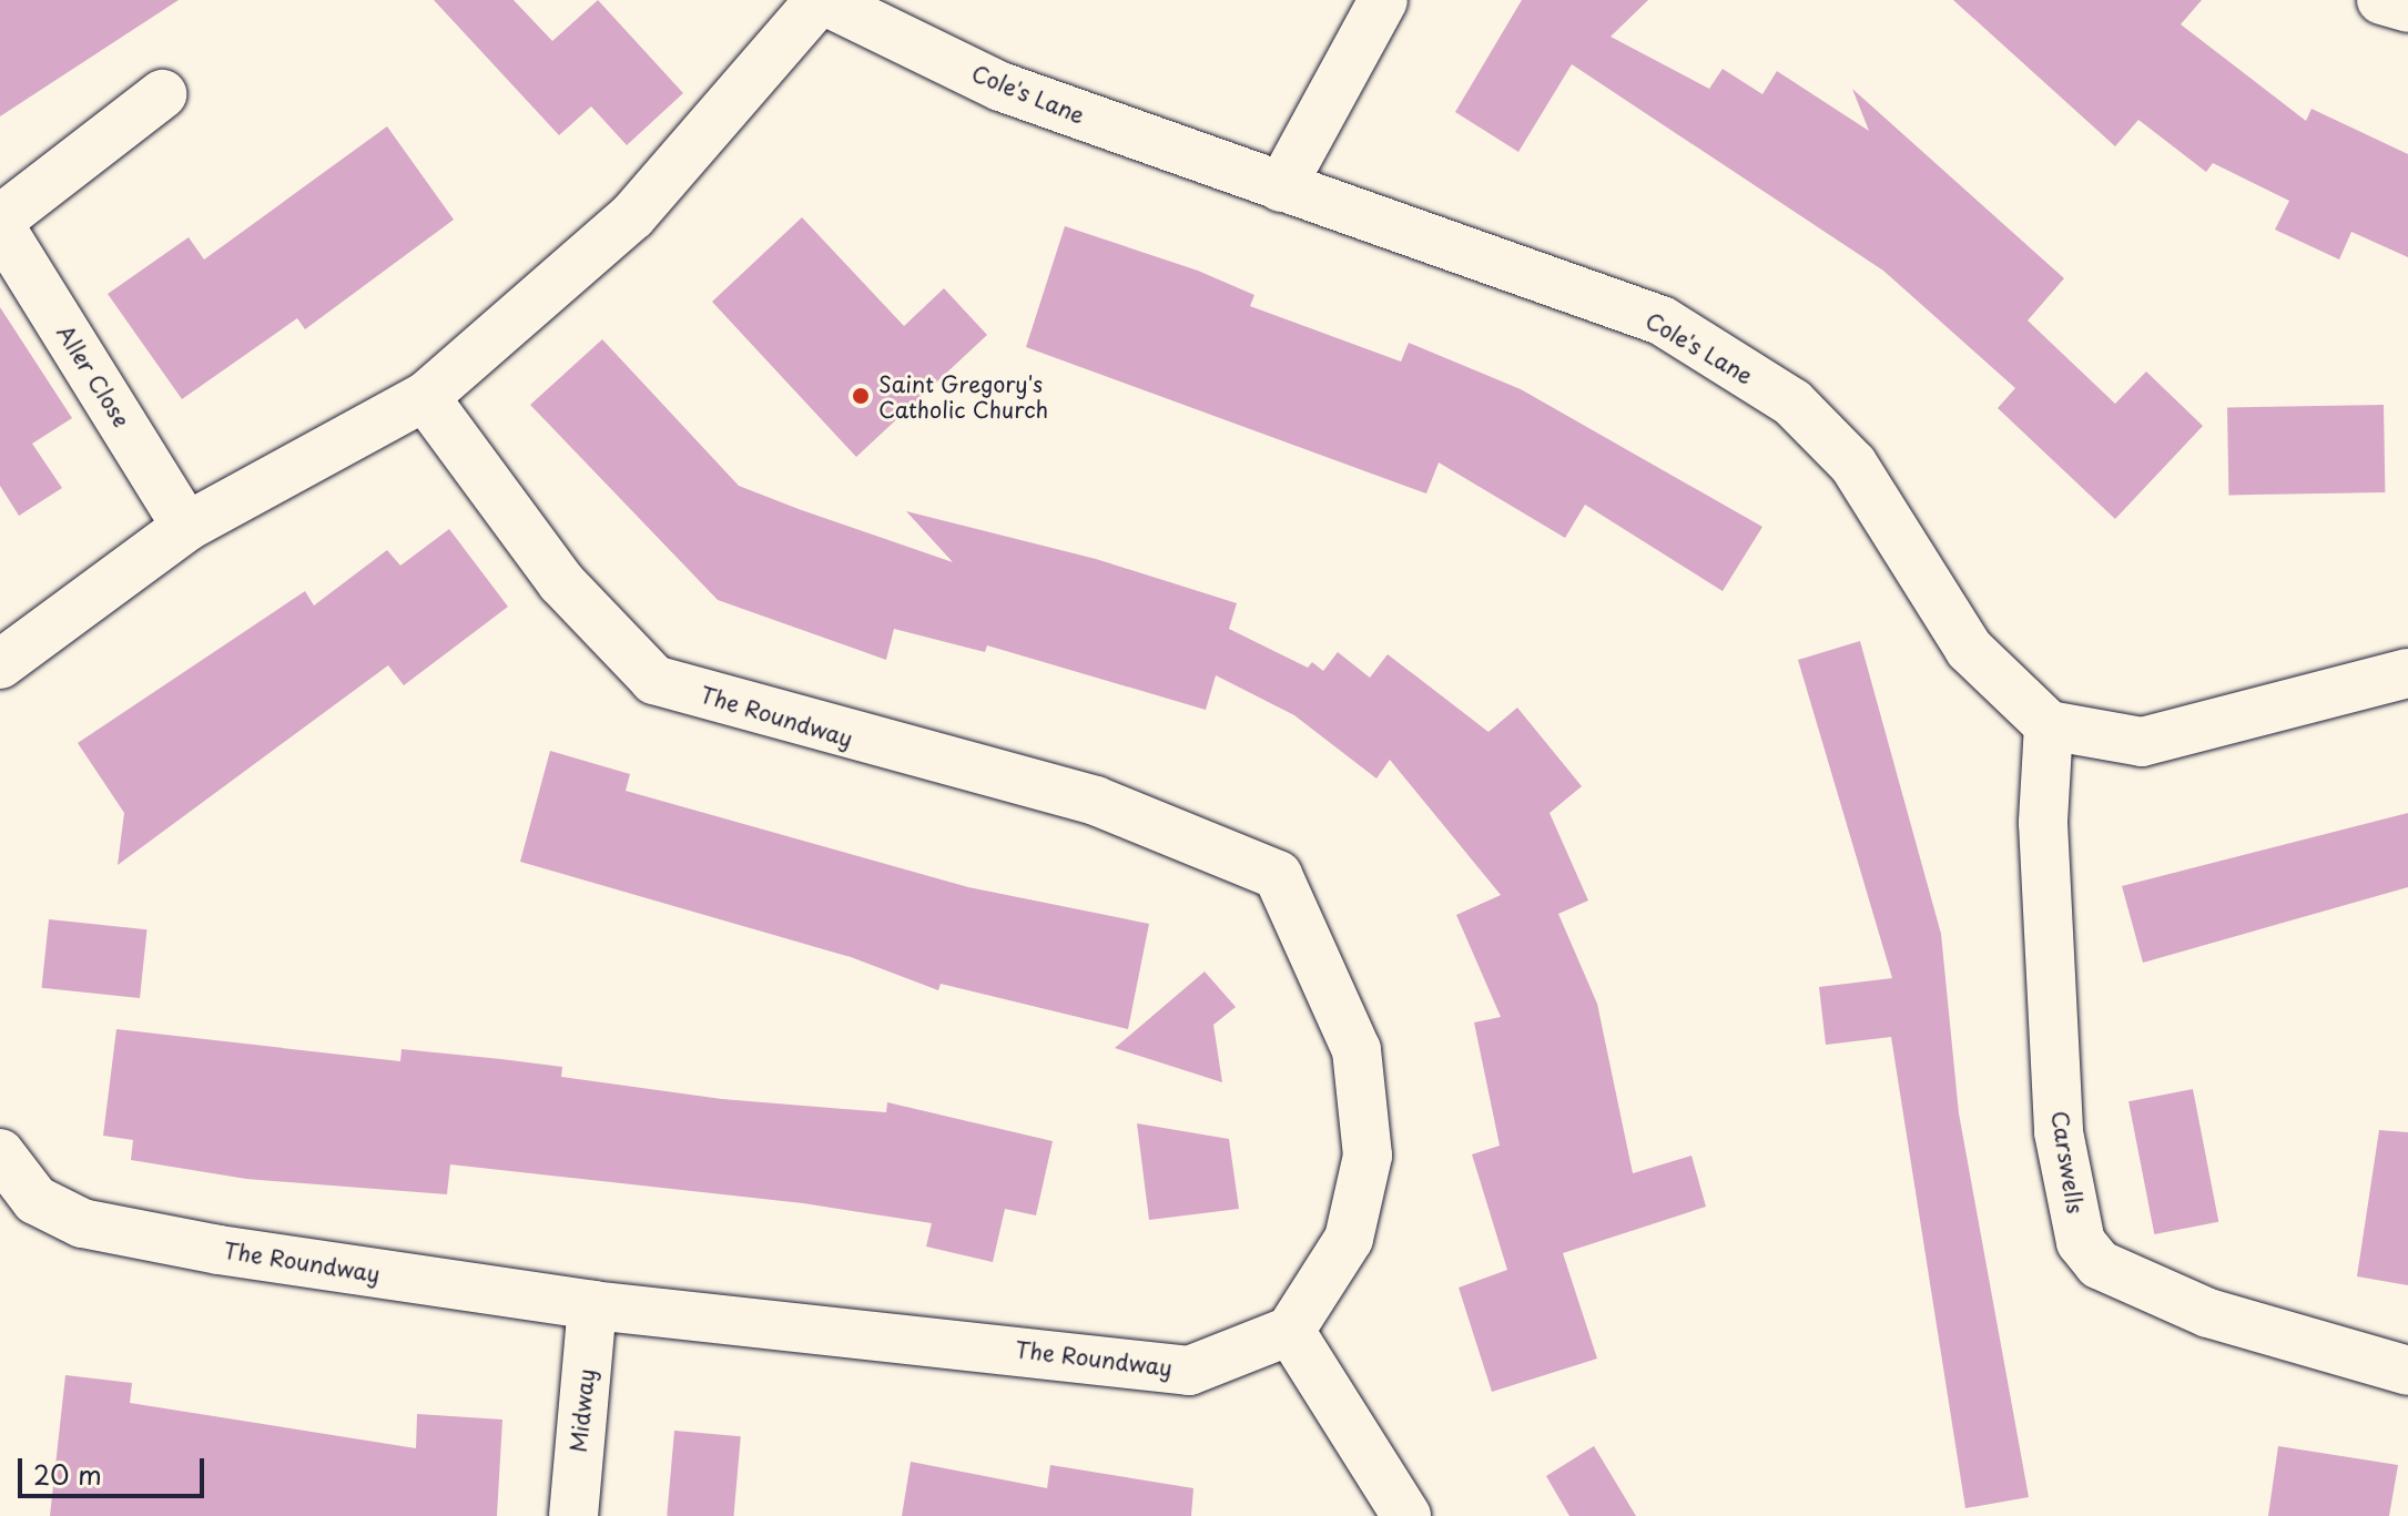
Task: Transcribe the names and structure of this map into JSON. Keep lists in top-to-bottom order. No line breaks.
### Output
{"streets":{"street":["Cole's Lane","Aller Close","The Roundway","Carswells","Midway"]},"crossings":[["Cole's Lane","Carswells"],["The Roundway","Midway"]],"places":["Saint Gregory's Catholic Church"],"scale_bar":"20 m"}
